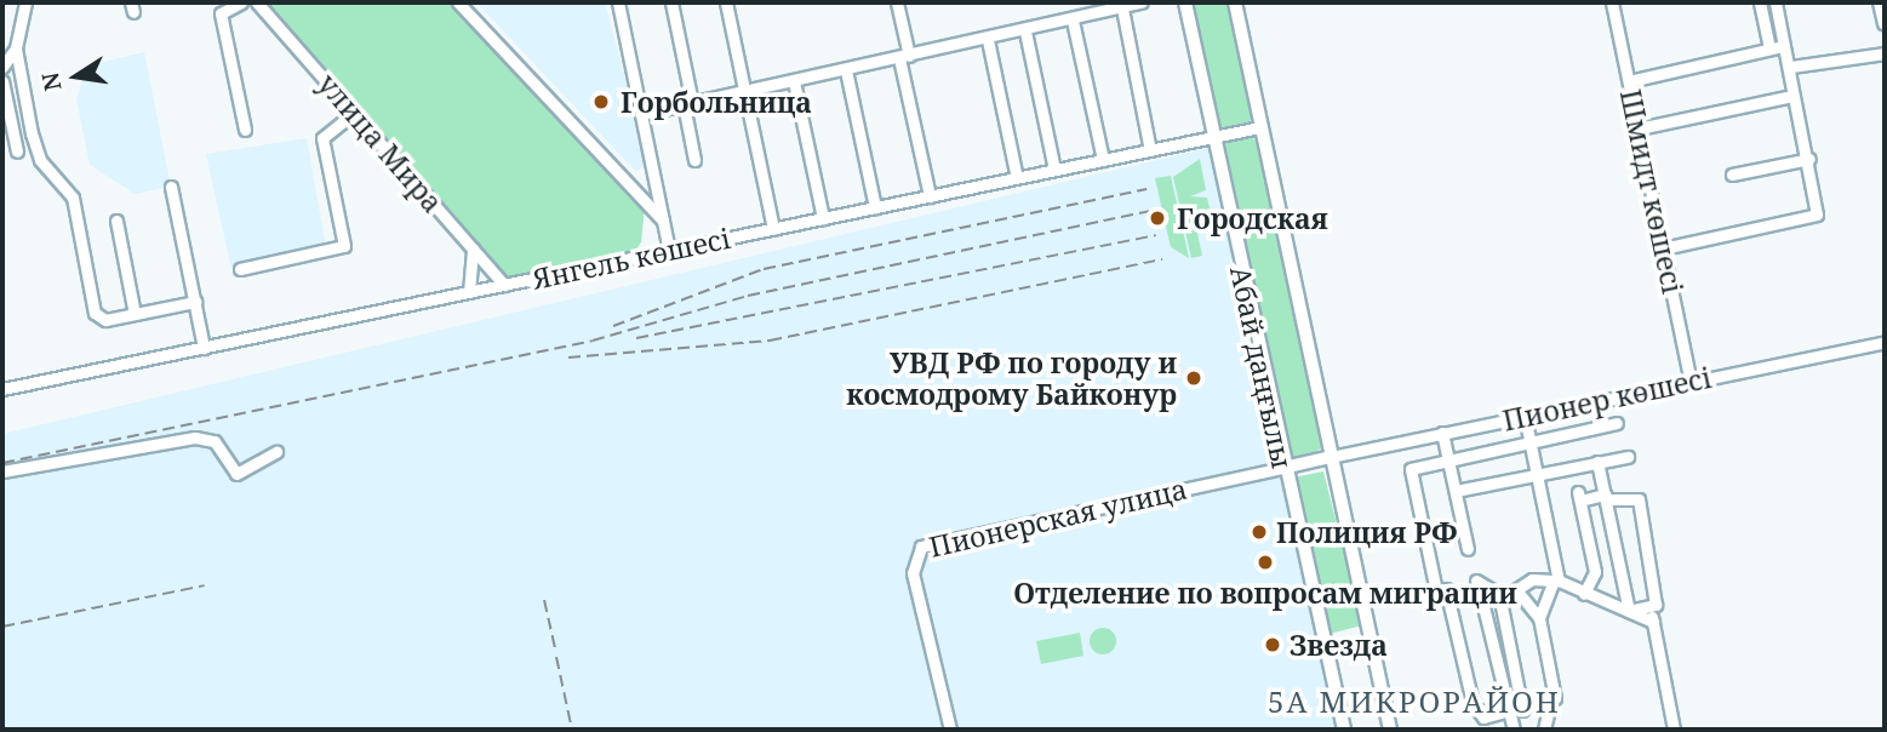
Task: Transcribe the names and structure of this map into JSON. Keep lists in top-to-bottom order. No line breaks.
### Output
{"streets":{"main road":["Абай даңғылы","Пионерская улица"],"street":["улица Мира","Шмидт көшесі","Янгель көшесі","Пионер көшесі"]},"crossings":[["улица Мира","Янгель көшесі"],["Шмидт көшесі","Пионер көшесі"],["Янгель көшесі","Абай даңғылы"],["Абай даңғылы","Пионер көшесі"],["Абай даңғылы","Пионерская улица"],["Пионер көшесі","Пионерская улица"]],"districts":["5А МИКРОРАЙОН"],"places":["Горбольница","Городская","УВД РФ по городу и космодрому Байконур","Полиция РФ","Отделение по вопросам миграции","Звезда"],"north":"left"}
